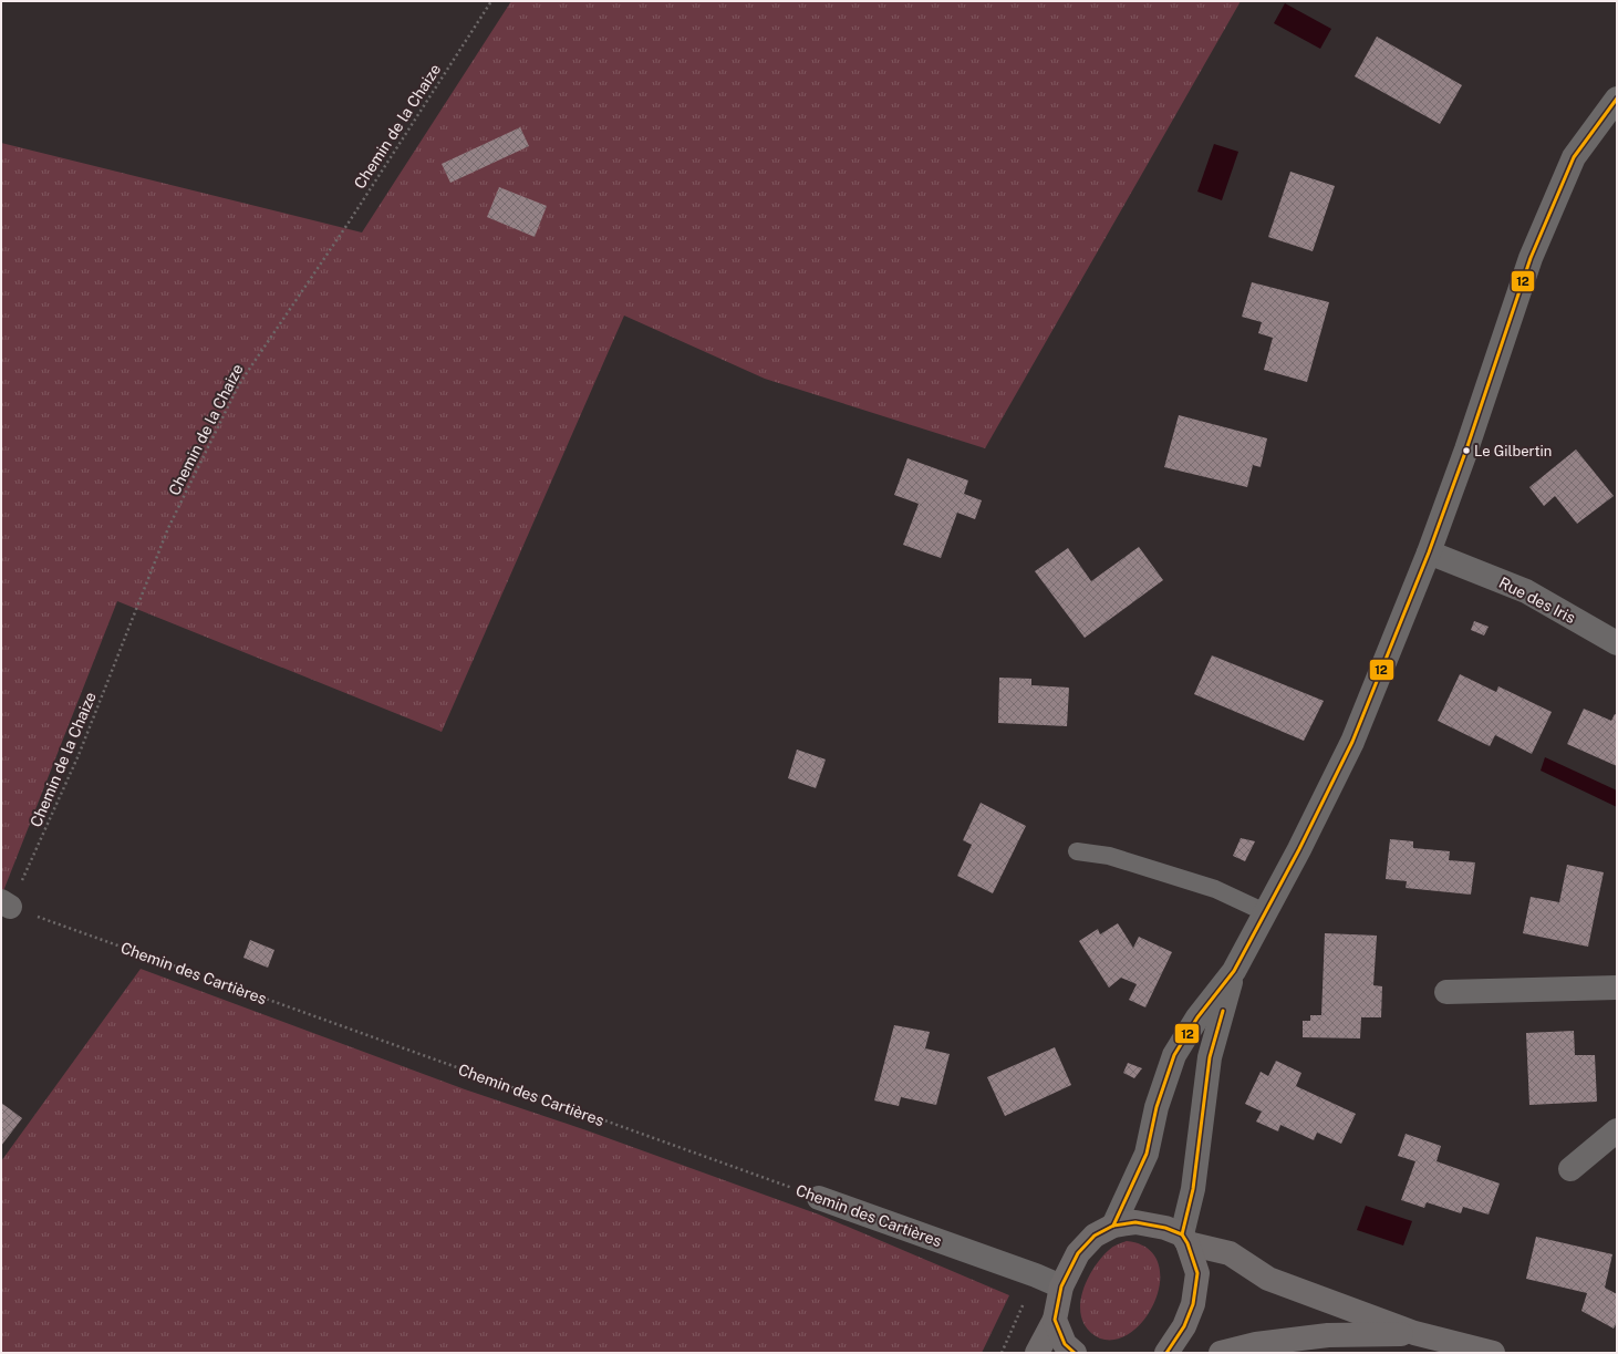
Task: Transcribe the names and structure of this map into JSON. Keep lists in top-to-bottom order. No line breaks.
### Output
{"streets":{"street":["Rue des Iris","Chemin des Cartières"],"path":["Chemin de la Chaize"]},"crossings":[["Chemin de la Chaize","Chemin des Cartières"]],"places":["Le Gilbertin"],"lines":["transit line 12"]}
